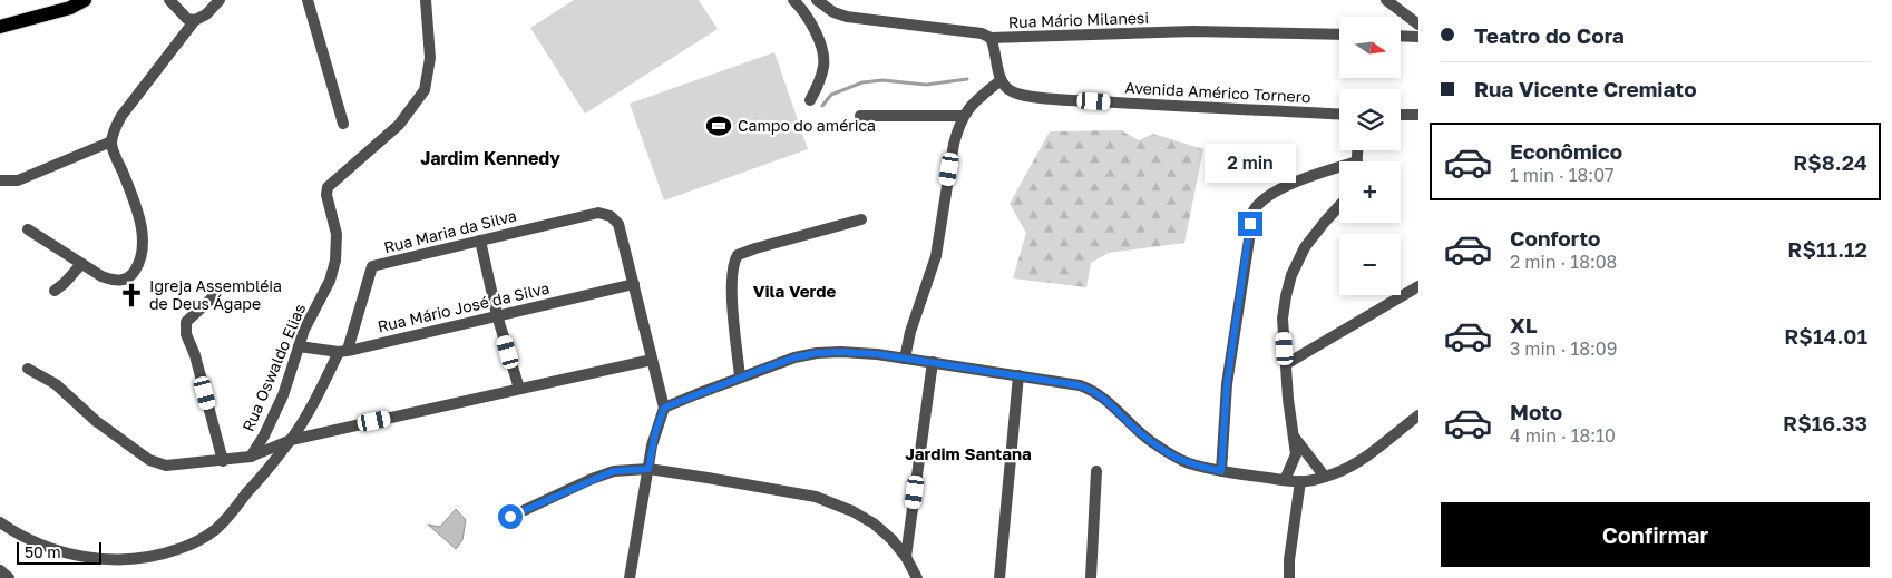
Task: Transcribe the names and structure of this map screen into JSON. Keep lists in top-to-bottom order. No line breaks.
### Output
{"streets":{"street":["Rua Mário Milanesi","Avenida Américo Tornero","Rua Maria da Silva","Rua Mário José da Silva","Rua Oswaldo Elias"]},"crossings":[["Rua Maria da Silva","Rua Mário José da Silva"],["Rua Mário José da Silva","Rua Oswaldo Elias"]],"districts":["Jardim Kennedy","Vila Verde","Jardim Santana"],"places":{"sports":["Campo do américa"],"church":["Igreja Assembléia de Deus Ágape"]},"scale_bar":"50 m","north":"right","page":{"banner":["Teatro do Cora","Rua Vicente Cremiato"],"map_buttons":["+","−"],"list":[{"name":"Econômico","note":"1 min · 18:07","value":"R$8.24"},{"name":"Conforto","note":"2 min · 18:08","value":"R$11.12"},{"name":"XL","note":"3 min · 18:09","value":"R$14.01"},{"name":"Moto","note":"4 min · 18:10","value":"R$16.33"}],"bubble":"2 min","buttons":"Confirmar","scale":"50 m"}}
